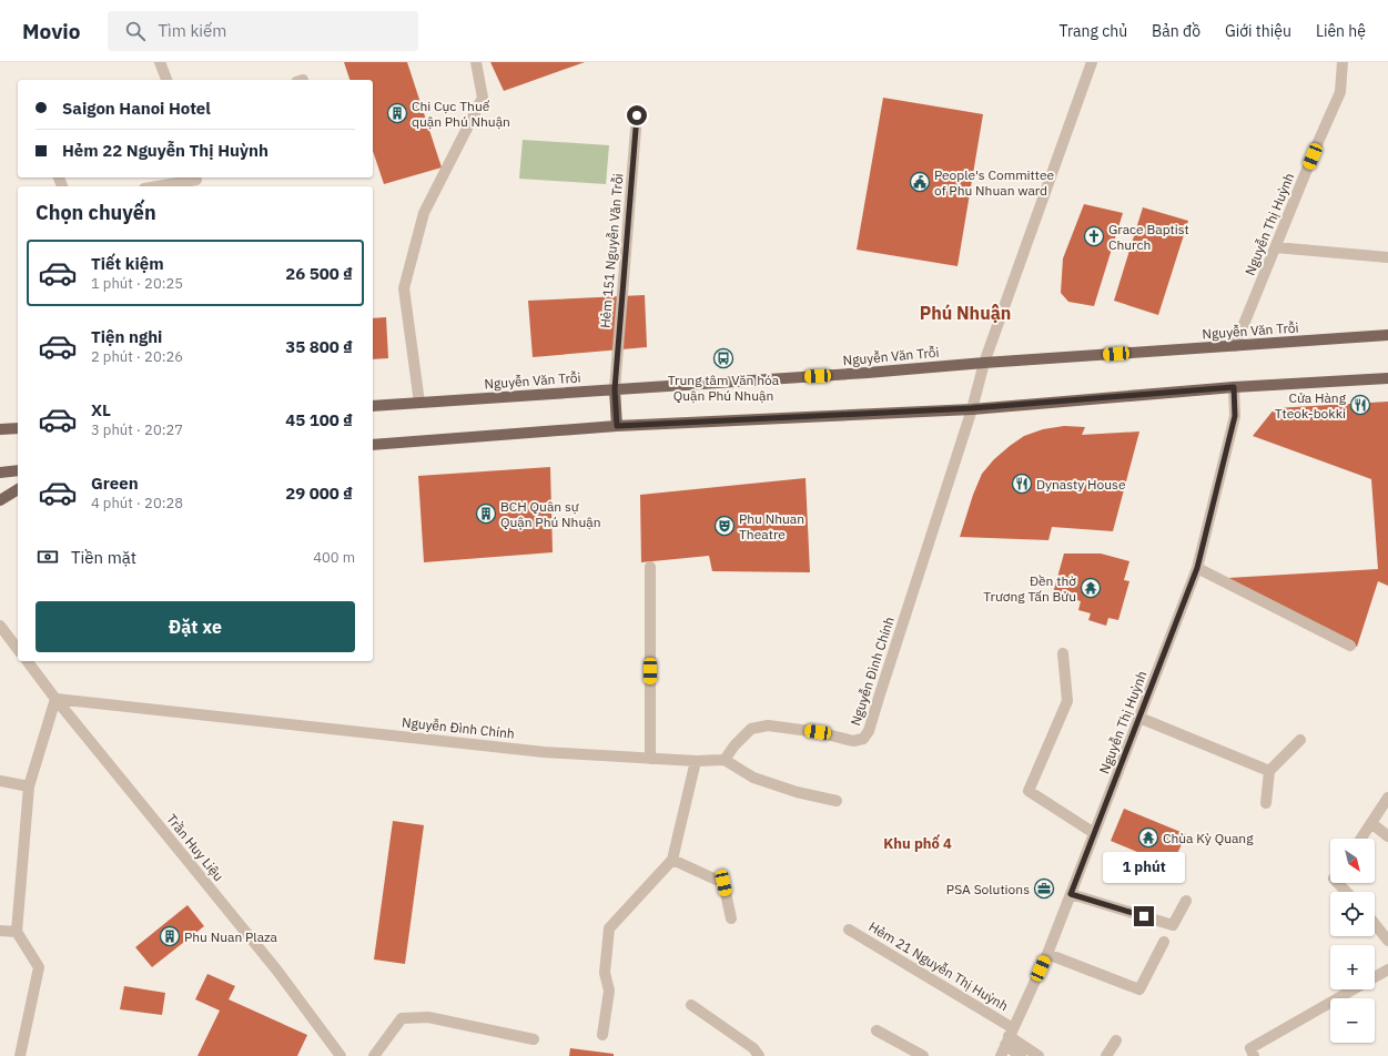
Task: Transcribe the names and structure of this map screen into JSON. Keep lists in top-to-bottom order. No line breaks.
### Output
{"streets":{"main road":["Nguyễn Văn Trỗi"],"street":["Nguyễn Thị Huỳnh","Hẻm 151 Nguyễn Văn Trỗi","Nguyễn Đình Chính","Trần Huy Liệu","Hẻm 21 Nguyễn Thị Huỳnh"]},"crossings":[["Nguyễn Thị Huỳnh","Nguyễn Văn Trỗi"],["Nguyễn Thị Huỳnh","Hẻm 21 Nguyễn Thị Huỳnh"],["Hẻm 151 Nguyễn Văn Trỗi","Nguyễn Văn Trỗi"],["Nguyễn Văn Trỗi","Nguyễn Đình Chính"],["Nguyễn Đình Chính","Trần Huy Liệu"]],"districts":["Phú Nhuận","Khu phố 4"],"places":{"building":["Chi Cục Thuế quận Phú Nhuận","BCH Quân sự Quận Phú Nhuận","Phu Nuan Plaza"],"public building":["People's Committee of Phu Nhuan ward"],"church":["Grace Baptist Church"],"bus stop":["Trung tâm Văn hóa Quận Phú Nhuận"],"restaurant":["Cửa Hàng Tteok-bokki","Dynasty House"],"theatre":["Phu Nhuan Theatre"],"temple":["Đền thờ Trương Tấn Bửu","Chùa Kỳ Quang"],"office":["PSA Solutions"]},"north":"bottom right","page":{"header":"Movio","search":"Tìm kiếm","nav":["Trang chủ","Bản đồ","Giới thiệu","Liên hệ"],"banner":["Saigon Hanoi Hotel","Hẻm 22 Nguyễn Thị Huỳnh"],"heading":"Chọn chuyến","list":[{"name":"Tiết kiệm","note":"1 phút · 20:25","value":"26 500 ₫"},{"name":"Tiện nghi","note":"2 phút · 20:26","value":"35 800 ₫"},{"name":"XL","note":"3 phút · 20:27","value":"45 100 ₫"},{"name":"Green","note":"4 phút · 20:28","value":"29 000 ₫"}],"pay":["Tiền mặt","400 m"],"buttons":"Đặt xe","map_buttons":["+","−"],"bubble":"1 phút"}}
